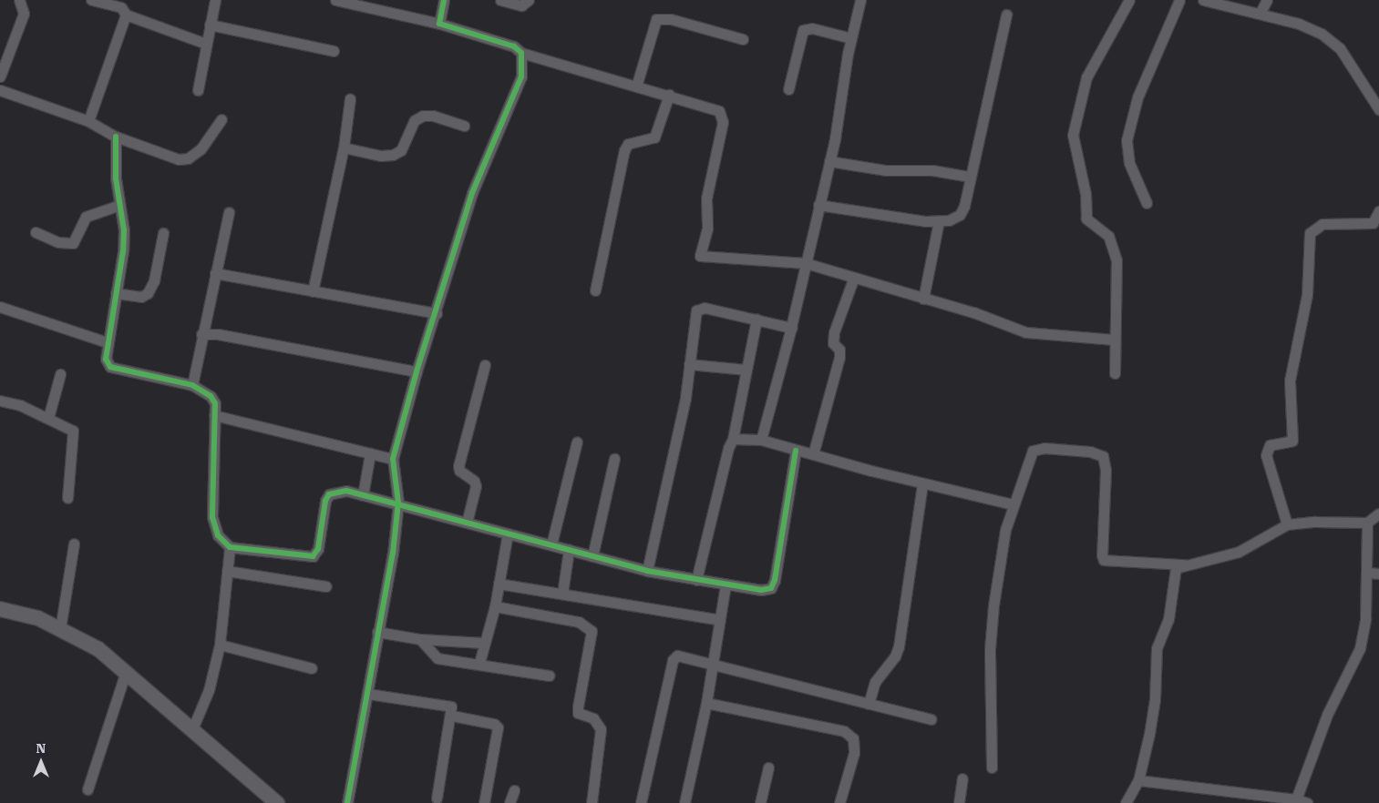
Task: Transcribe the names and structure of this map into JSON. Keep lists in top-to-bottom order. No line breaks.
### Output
{"north":"top"}
